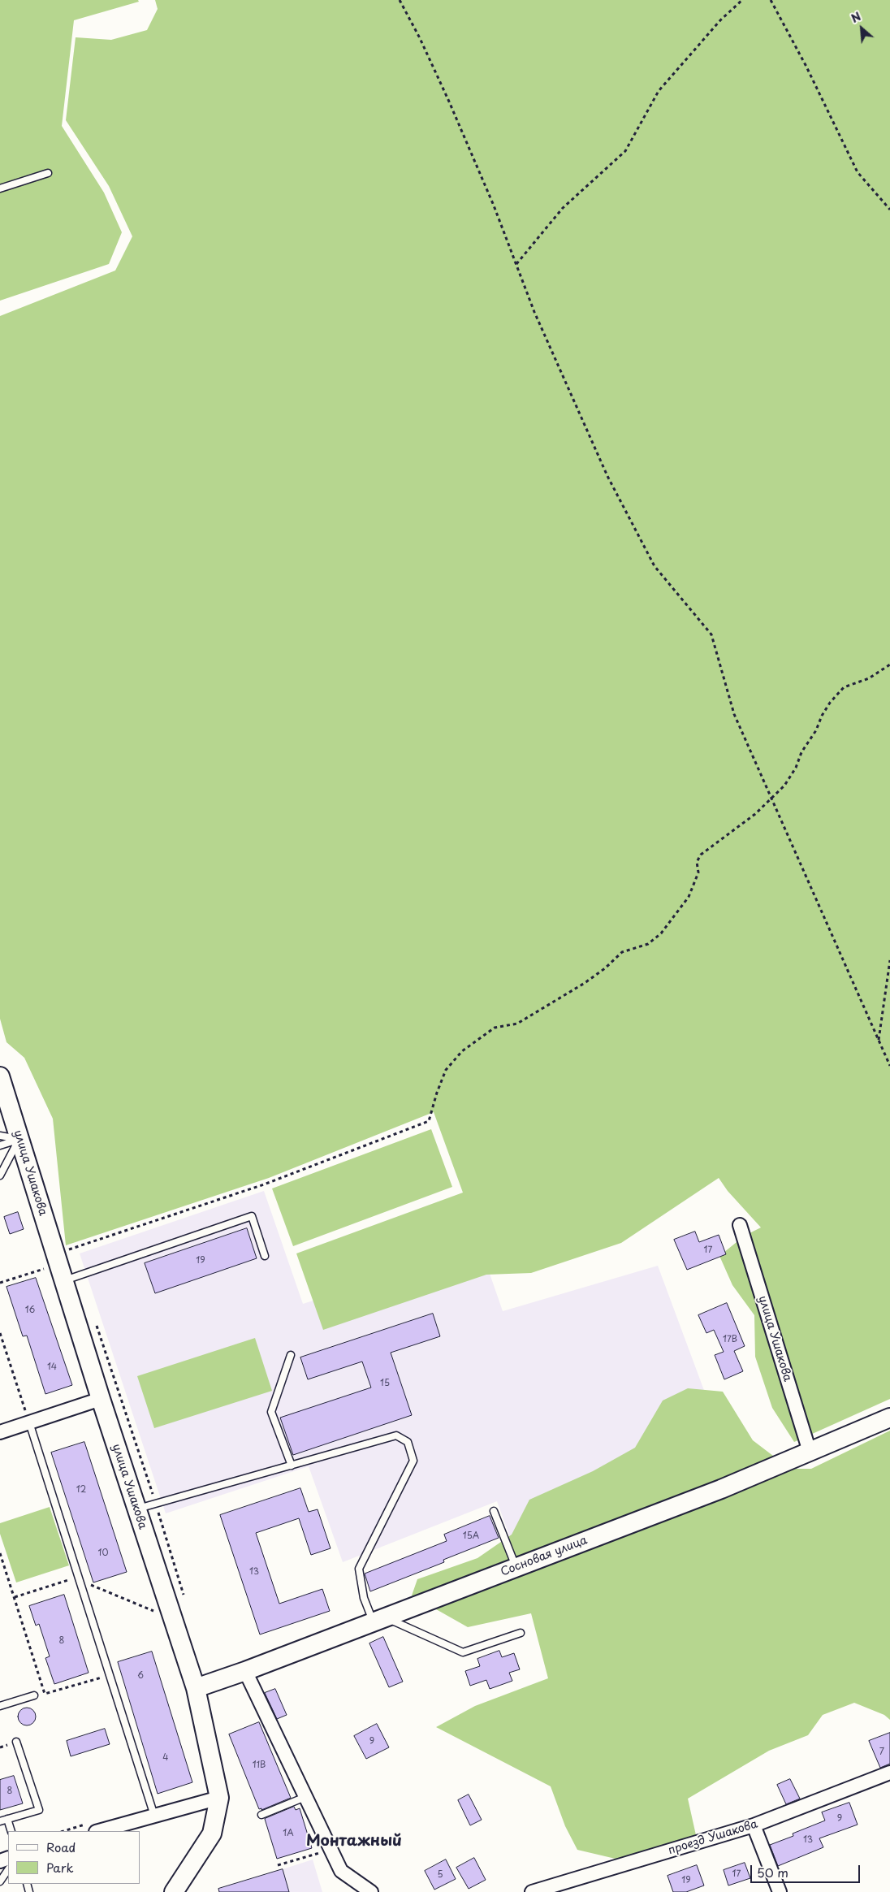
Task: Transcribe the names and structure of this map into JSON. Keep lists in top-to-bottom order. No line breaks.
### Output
{"streets":{"main road":["улица Ушакова","Сосновая улица"],"street":["проезд Ушакова"]},"crossings":[["улица Ушакова","Сосновая улица"]],"districts":["Монтажный"],"house_numbers":["17","19","16","17В","14","15","12","15А","10","13","8","6","9","7","4","11В","8","9","1А","13","17","5","19"],"legend":["Road","Park"],"scale_bar":"50 m","north":"top left"}
